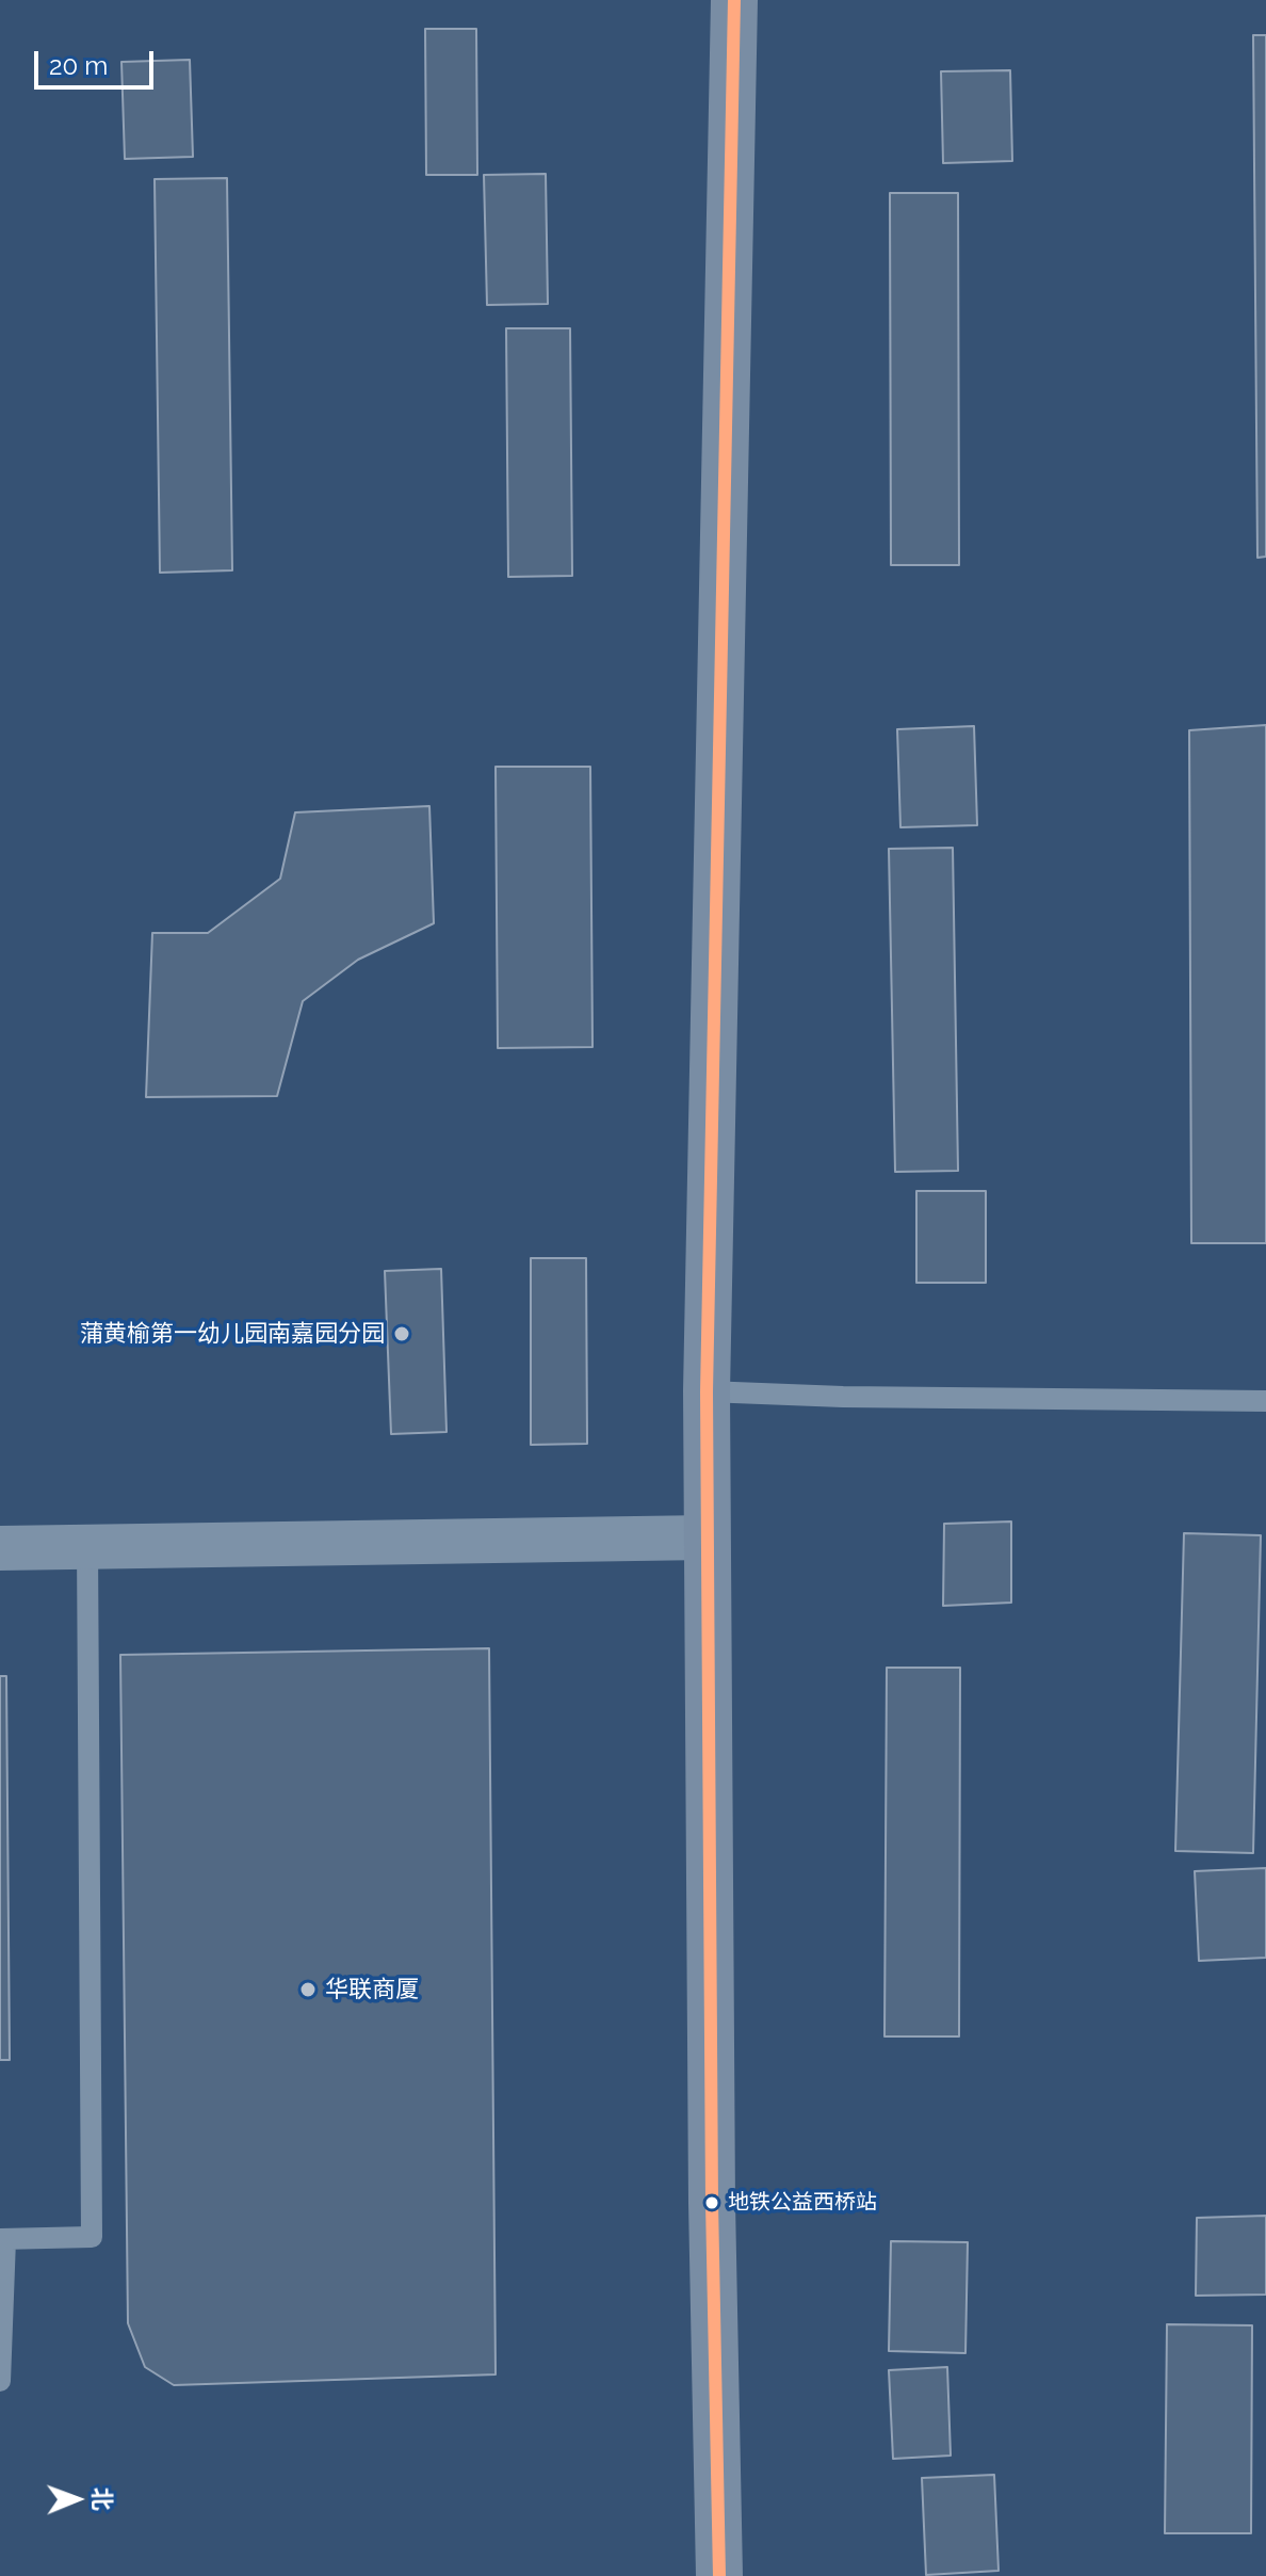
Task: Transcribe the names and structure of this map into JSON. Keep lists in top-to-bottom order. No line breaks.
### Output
{"places":["蒲黄榆第一幼儿园南嘉园分园","华联商厦","地铁公益西桥站"],"scale_bar":"20 m","north":"right"}
